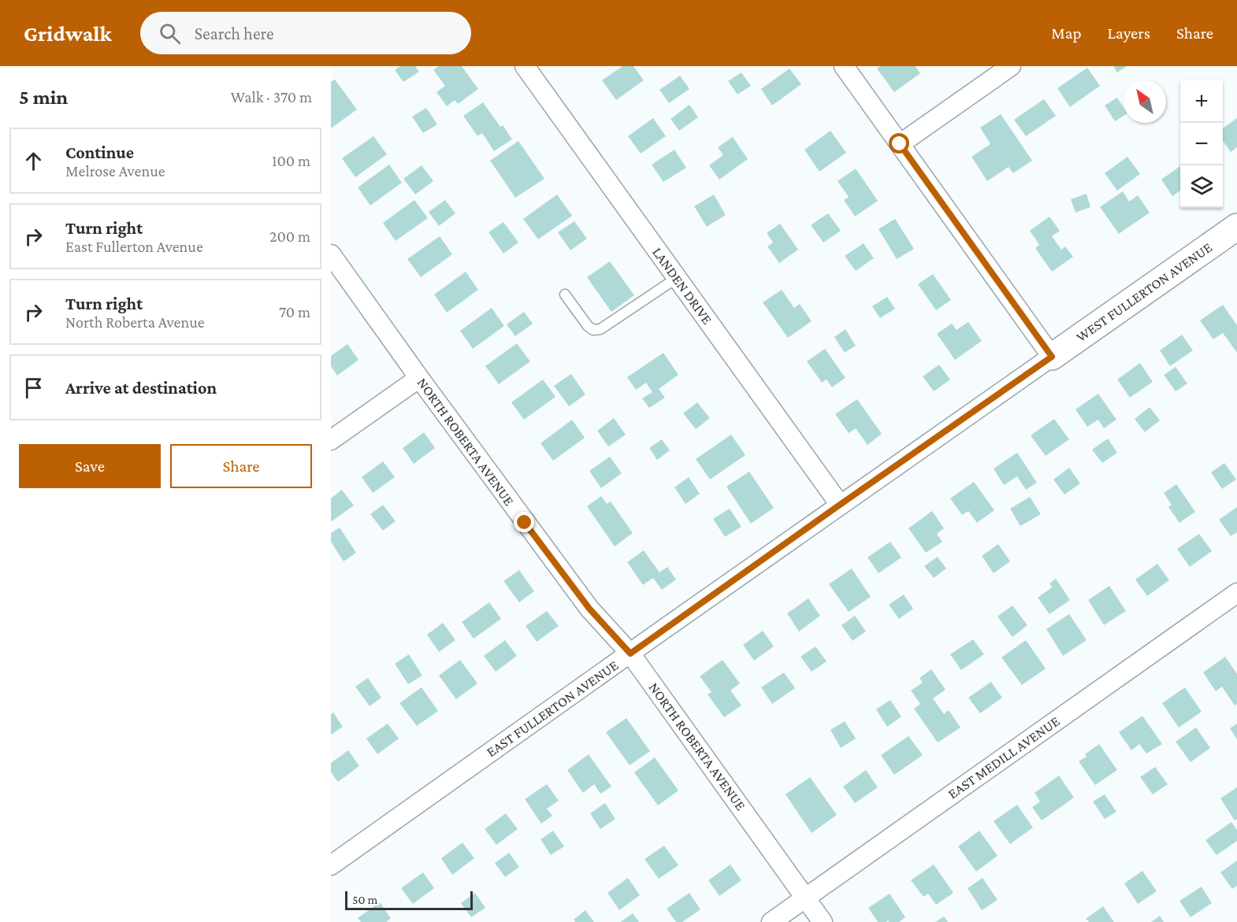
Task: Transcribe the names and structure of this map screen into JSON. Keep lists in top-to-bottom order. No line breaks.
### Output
{"streets":{"street":["LANDEN DRIVE","WEST FULLERTON AVENUE","NORTH ROBERTA AVENUE","EAST FULLERTON AVENUE","EAST MEDILL AVENUE"]},"crossings":[["LANDEN DRIVE","EAST FULLERTON AVENUE"],["WEST FULLERTON AVENUE","EAST FULLERTON AVENUE"],["NORTH ROBERTA AVENUE","EAST FULLERTON AVENUE"],["NORTH ROBERTA AVENUE","EAST MEDILL AVENUE"]],"scale_bar":"50 m","north":"top left","page":{"header":"Gridwalk","search":"Search here","nav":["Map","Layers","Share"],"heading":["5 min","Walk · 370 m"],"map_buttons":["+","−"],"list":[["Continue","Melrose Avenue","100 m"],["Turn right","East Fullerton Avenue","200 m"],["Turn right","North Roberta Avenue","70 m"],"Arrive at destination"],"buttons":["Save","Share"],"scale":"50 m"}}
